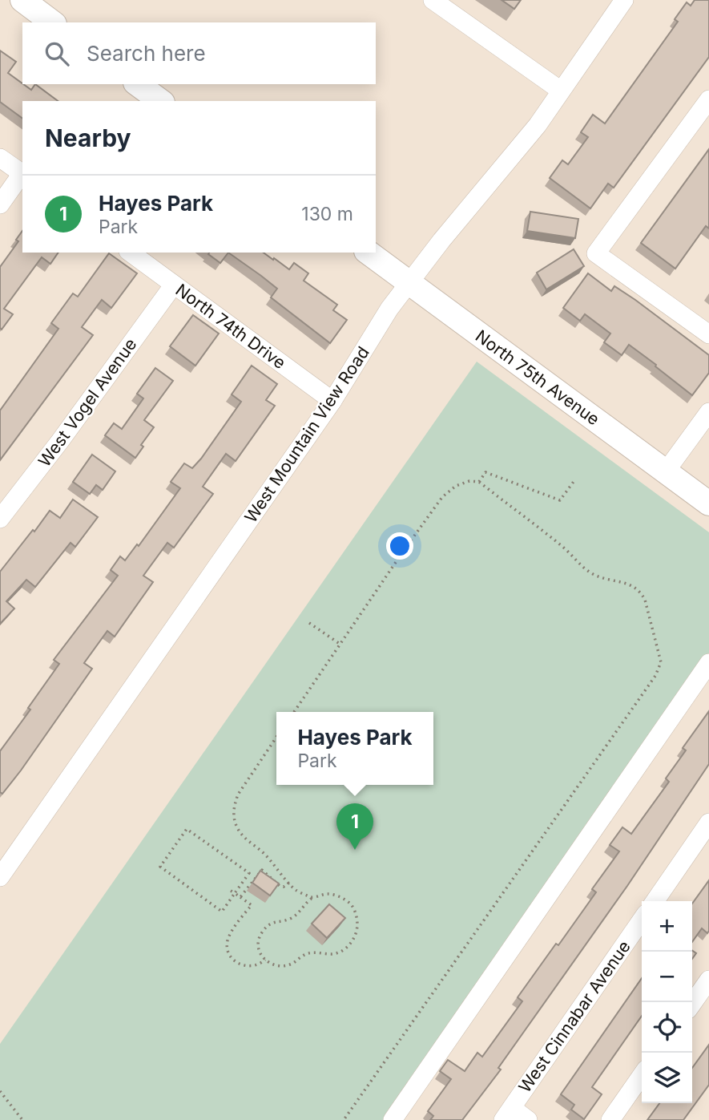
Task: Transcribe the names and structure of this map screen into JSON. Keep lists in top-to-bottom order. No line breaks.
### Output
{"streets":{"main road":["North 75th Avenue"],"street":["North 74th Drive","West Vogel Avenue","West Mountain View Road","West Cinnabar Avenue"]},"crossings":[["North 74th Drive","West Vogel Avenue"],["North 74th Drive","West Mountain View Road"],["North 75th Avenue","West Mountain View Road"]],"page":{"search":"Search here","heading":"Nearby","list":[{"mark":"1","name":"Hayes Park","note":"Park","value":"130 m"}],"popup":["Hayes Park","Park"],"pins":"1","map_buttons":["+","−"]}}
